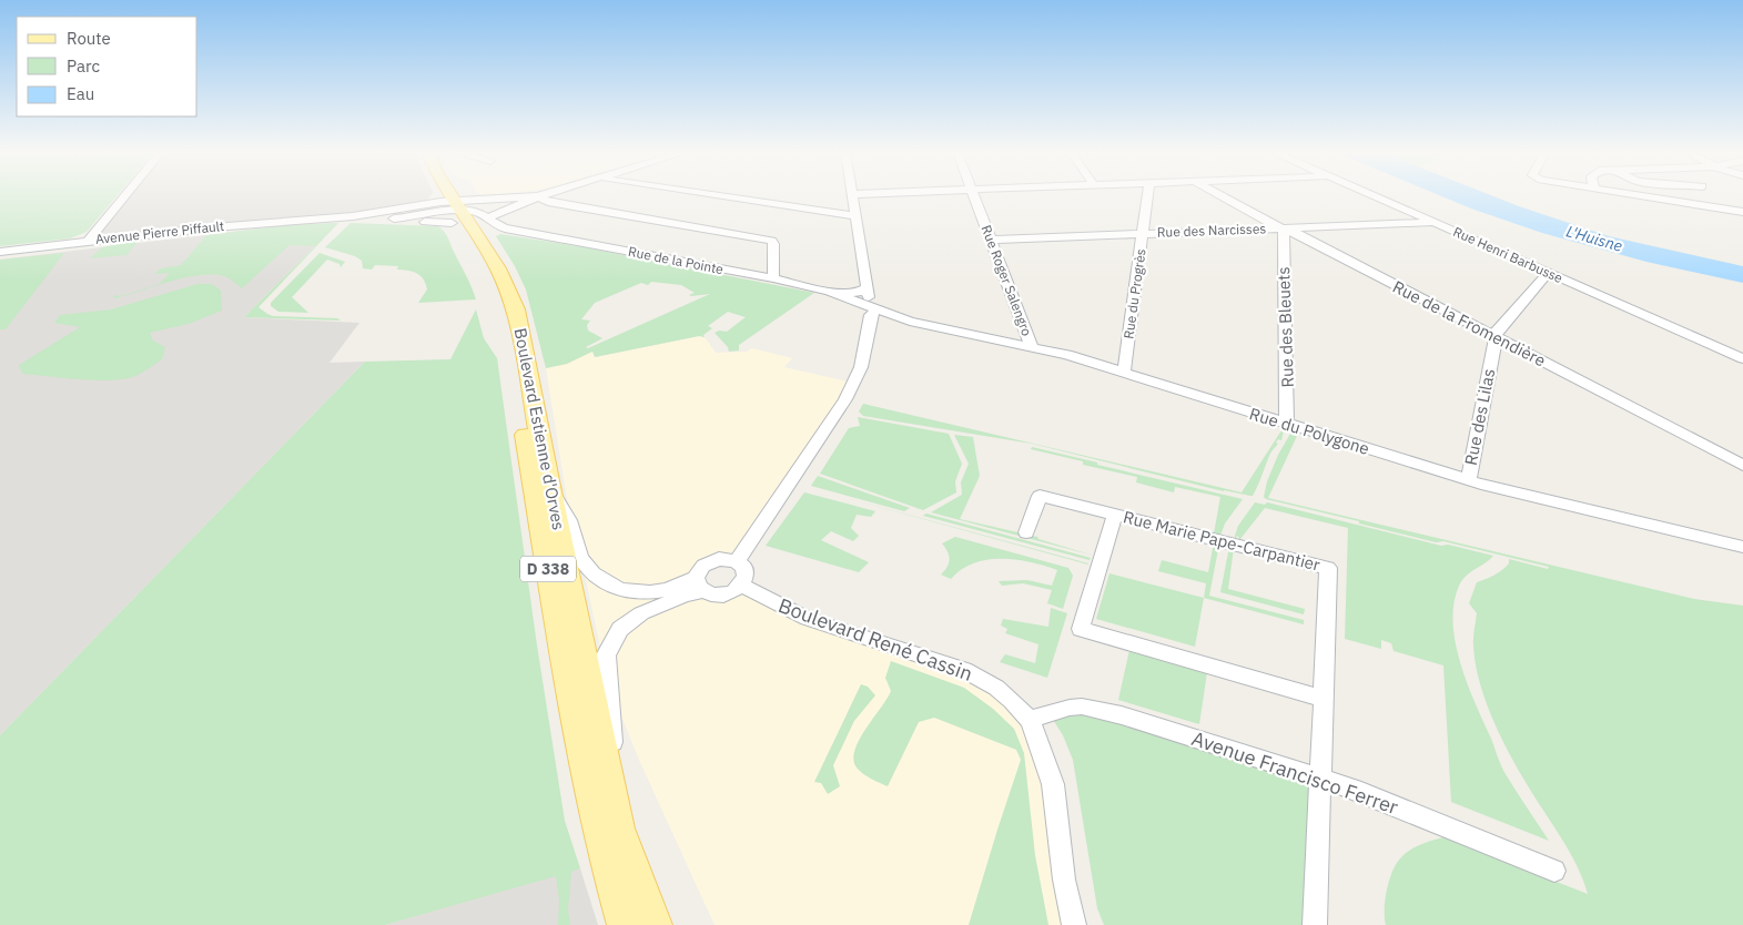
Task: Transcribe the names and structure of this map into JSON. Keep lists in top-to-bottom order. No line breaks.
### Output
{"streets":{"main road":["Boulevard Estienne d'Orves","D 338"],"street":["Rue des Narcisses","Avenue Pierre Piffault","Rue Henri Barbusse","Rue de la Pointe","Rue Roger Salengro","Rue du Progrès","Rue de la Fromendière","Rue des Bleuets","Rue des Lilas","Rue du Polygone","Rue Marie Pape-Carpantier","Boulevard René Cassin","Avenue Francisco Ferrer"]},"crossings":[["Rue des Narcisses","Rue Henri Barbusse"],["Rue des Narcisses","Rue Roger Salengro"],["Rue des Narcisses","Rue du Progrès"],["Rue des Narcisses","Rue de la Fromendière"],["Rue des Narcisses","Rue des Bleuets"],["Avenue Pierre Piffault","Rue de la Pointe"],["Avenue Pierre Piffault","Boulevard Estienne d'Orves"],["Rue Henri Barbusse","Rue des Lilas"],["Rue de la Pointe","Boulevard Estienne d'Orves"],["Rue de la Pointe","Rue du Polygone"],["Rue Roger Salengro","Rue du Polygone"],["Rue du Progrès","Rue du Polygone"],["Rue de la Fromendière","Rue des Bleuets"],["Rue de la Fromendière","Rue des Lilas"],["Rue des Bleuets","Rue du Polygone"],["Rue des Lilas","Rue du Polygone"],["Boulevard René Cassin","Avenue Francisco Ferrer"]],"water":["L'Huisne"],"legend":["Route","Parc","Eau"]}
